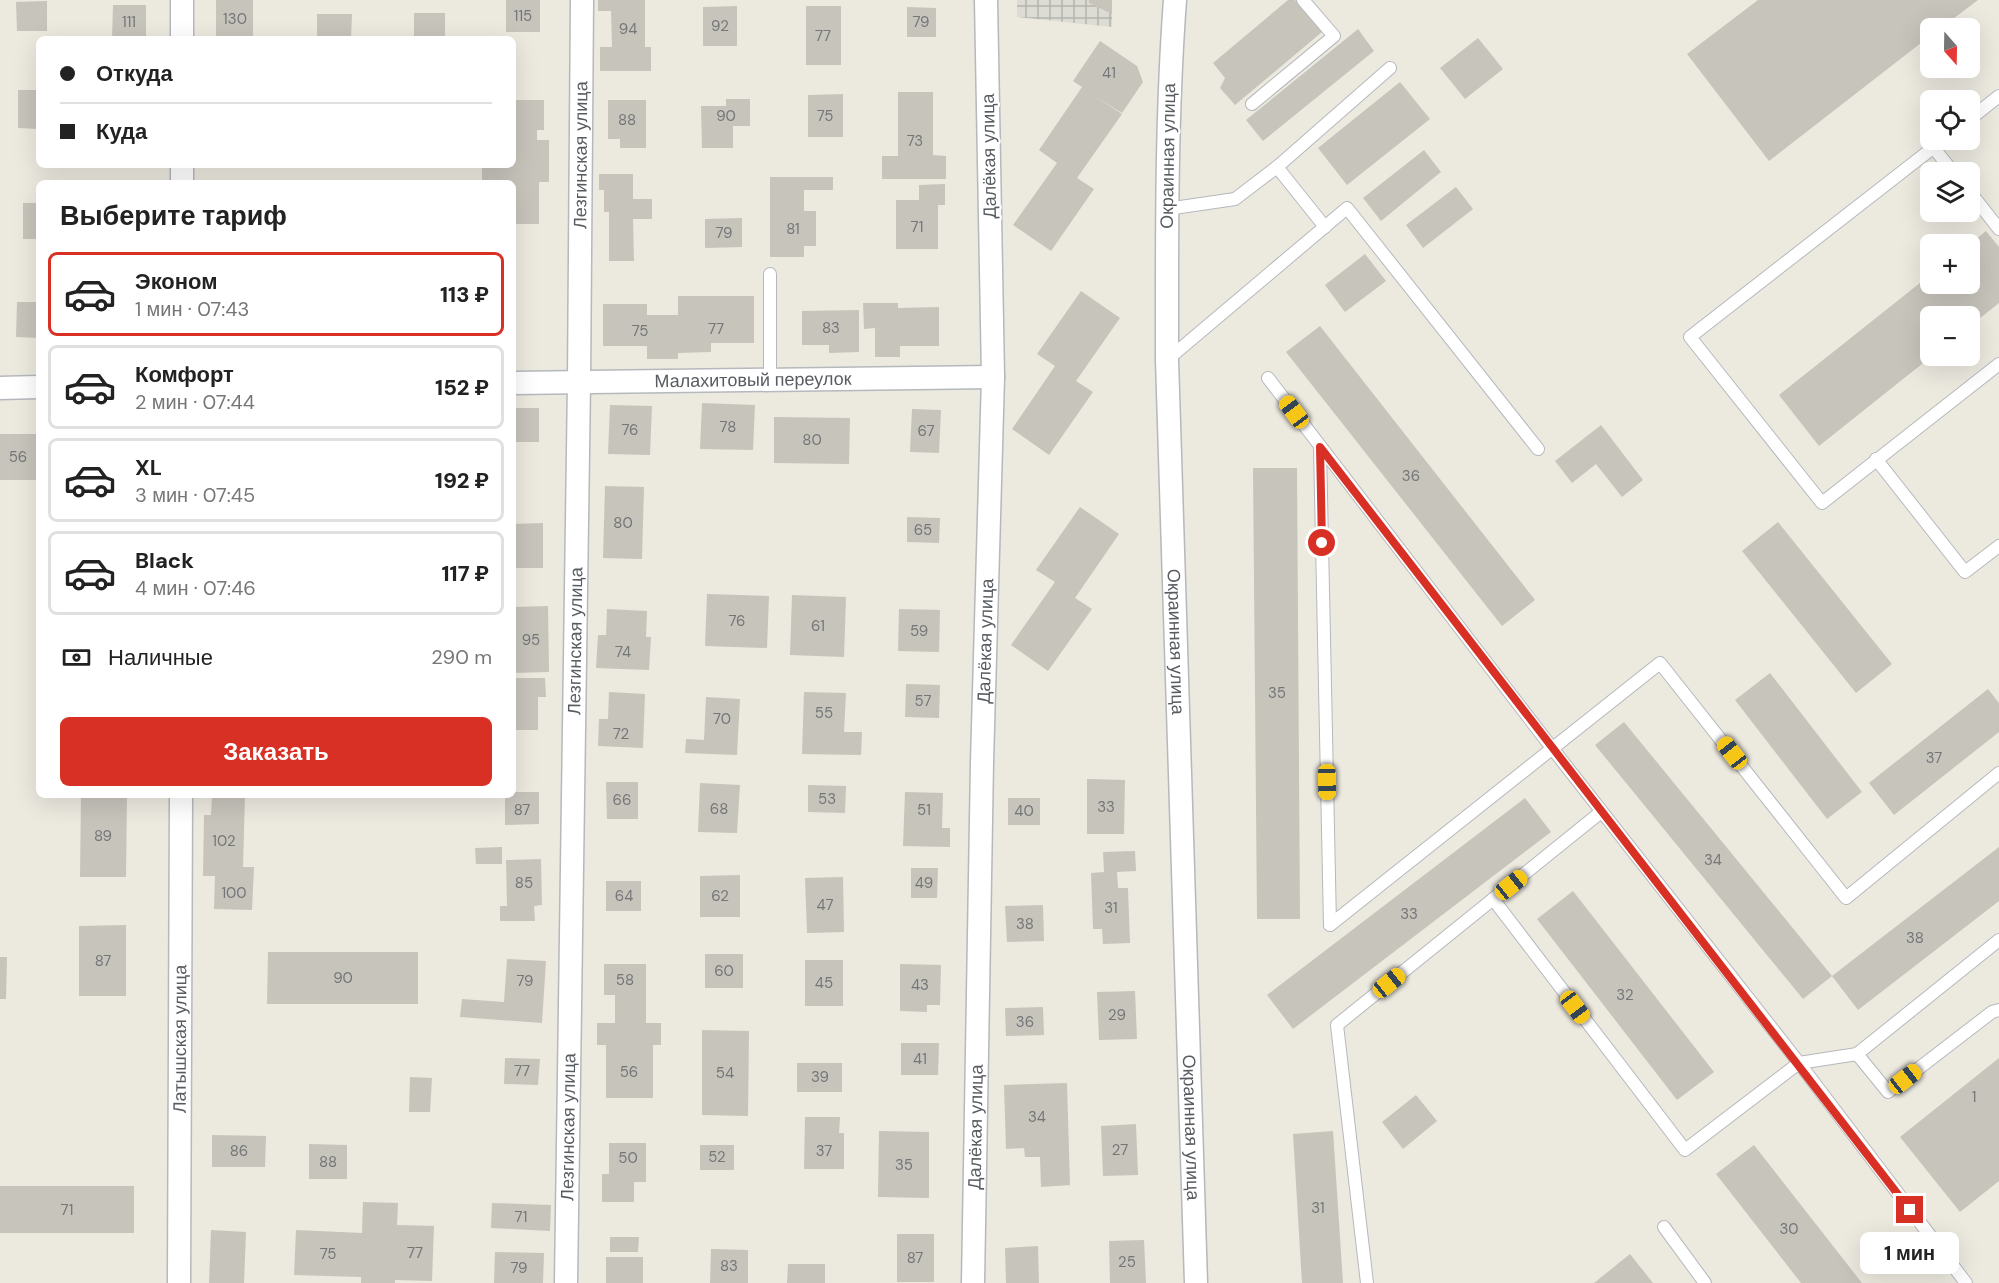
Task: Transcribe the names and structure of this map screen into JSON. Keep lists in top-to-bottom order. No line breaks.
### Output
{"streets":{"street":["Лезгинская улица","Далёкая улица","Окраинная улица","Малахитовый переулок","Латышская улица"]},"crossings":[["Лезгинская улица","Малахитовый переулок"],["Далёкая улица","Малахитовый переулок"]],"house_numbers":["115","130","111","79","92","94","77","41","90","75","88","73","71","81","79","83","77","75","78","76","67","80","56","36","80","65","76","61","59","95","74","35","57","55","70","72","37","53","66","33","68","87","51","40","89","102","34","85","49","100","64","62","47","31","33","38","38","87","60","90","58","79","45","43","32","29","36","41","77","56","54","39","1","34","27","86","37","52","50","88","35","31","71","71","30","77","75","87","25","83","79"],"north":"bottom","page":{"map_buttons":["+","−"],"banner":["Откуда","Куда"],"heading":"Выберите тариф","list":[{"name":"Эконом","note":"1 мин · 07:43","value":"113 ₽"},{"name":"Комфорт","note":"2 мин · 07:44","value":"152 ₽"},{"name":"XL","note":"3 мин · 07:45","value":"192 ₽"},{"name":"Black","note":"4 мин · 07:46","value":"117 ₽"}],"pay":["Наличные","290 m"],"buttons":"Заказать","bubble":"1 мин"}}
